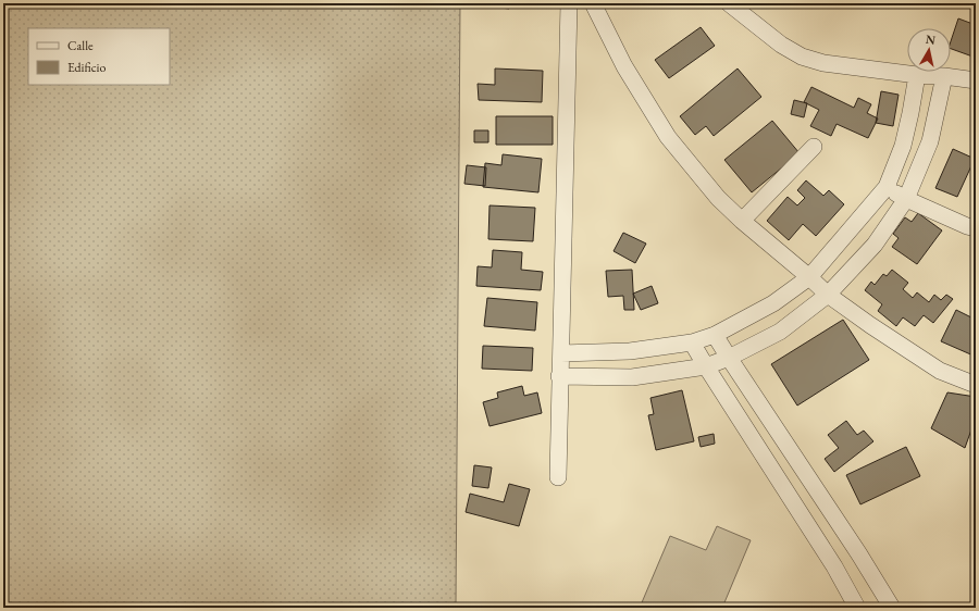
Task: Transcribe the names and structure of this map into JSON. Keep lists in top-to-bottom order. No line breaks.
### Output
{"legend":["Calle","Edificio"],"north":"top"}
